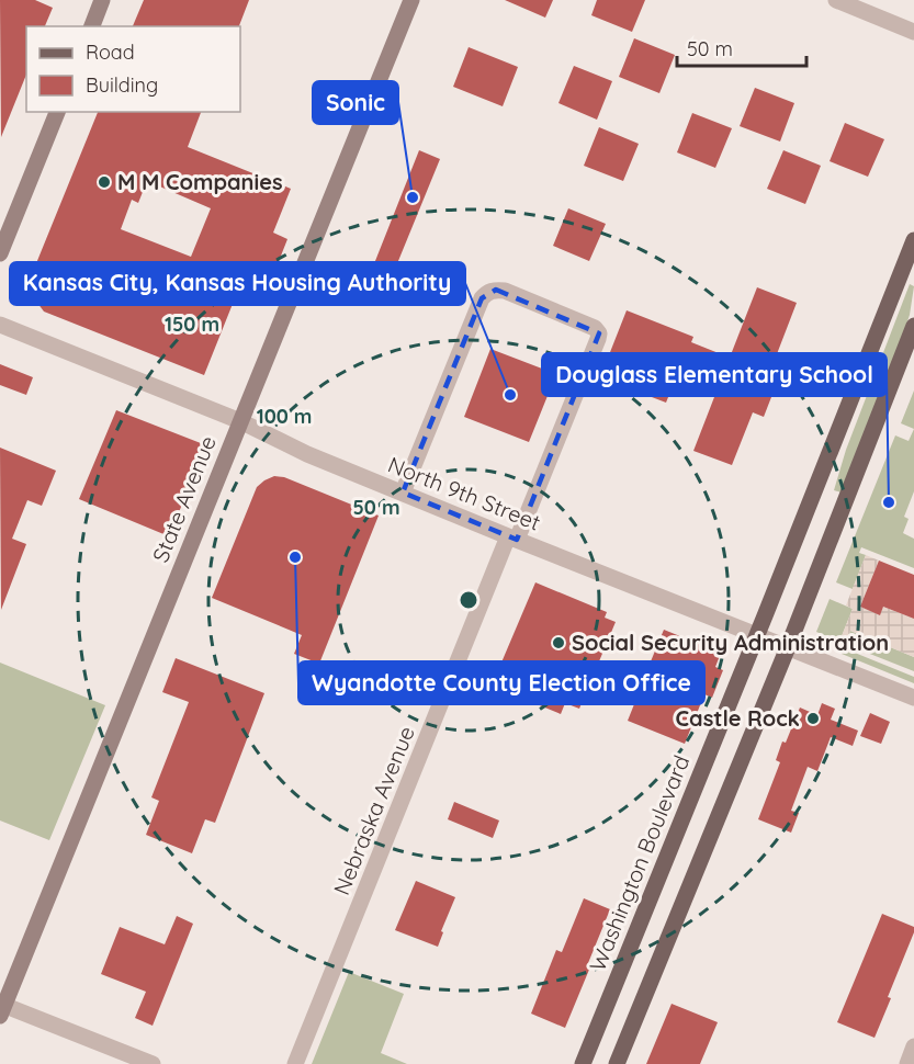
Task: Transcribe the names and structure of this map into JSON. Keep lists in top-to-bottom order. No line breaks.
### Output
{"streets":{"main road":["State Avenue","Washington Boulevard"],"street":["North 9th Street","Nebraska Avenue"]},"crossings":[["North 9th Street","State Avenue"],["North 9th Street","Nebraska Avenue"],["North 9th Street","Washington Boulevard"]],"places":["M M Companies","Sonic","Kansas City, Kansas Housing Authority","Douglass Elementary School","Wyandotte County Election Office","Social Security Administration","Castle Rock"],"legend":["Road","Building"],"scale_bar":"50 m","rings":["150 m","100 m","50 m"]}
